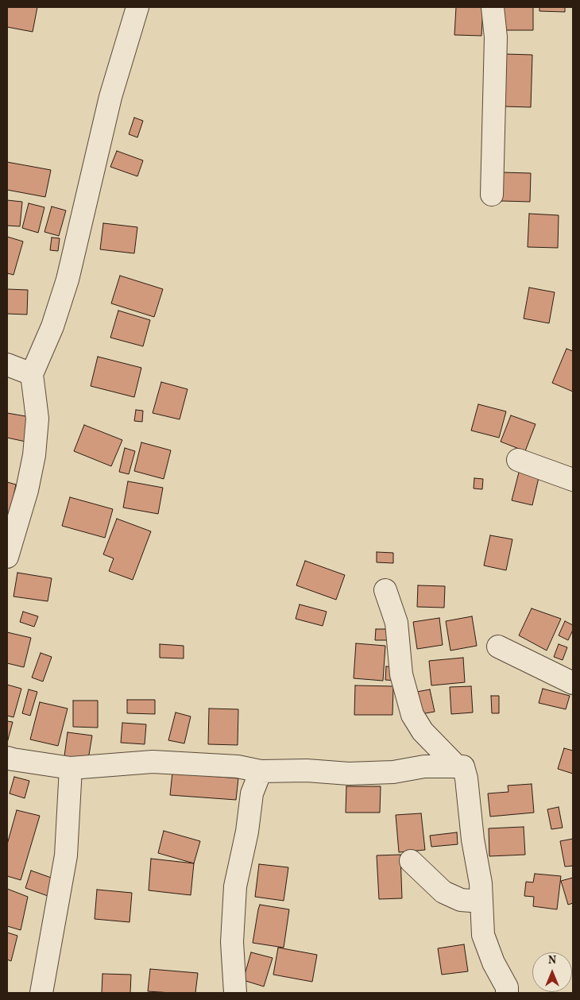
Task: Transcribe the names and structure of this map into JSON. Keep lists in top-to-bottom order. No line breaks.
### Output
{"north":"top"}
